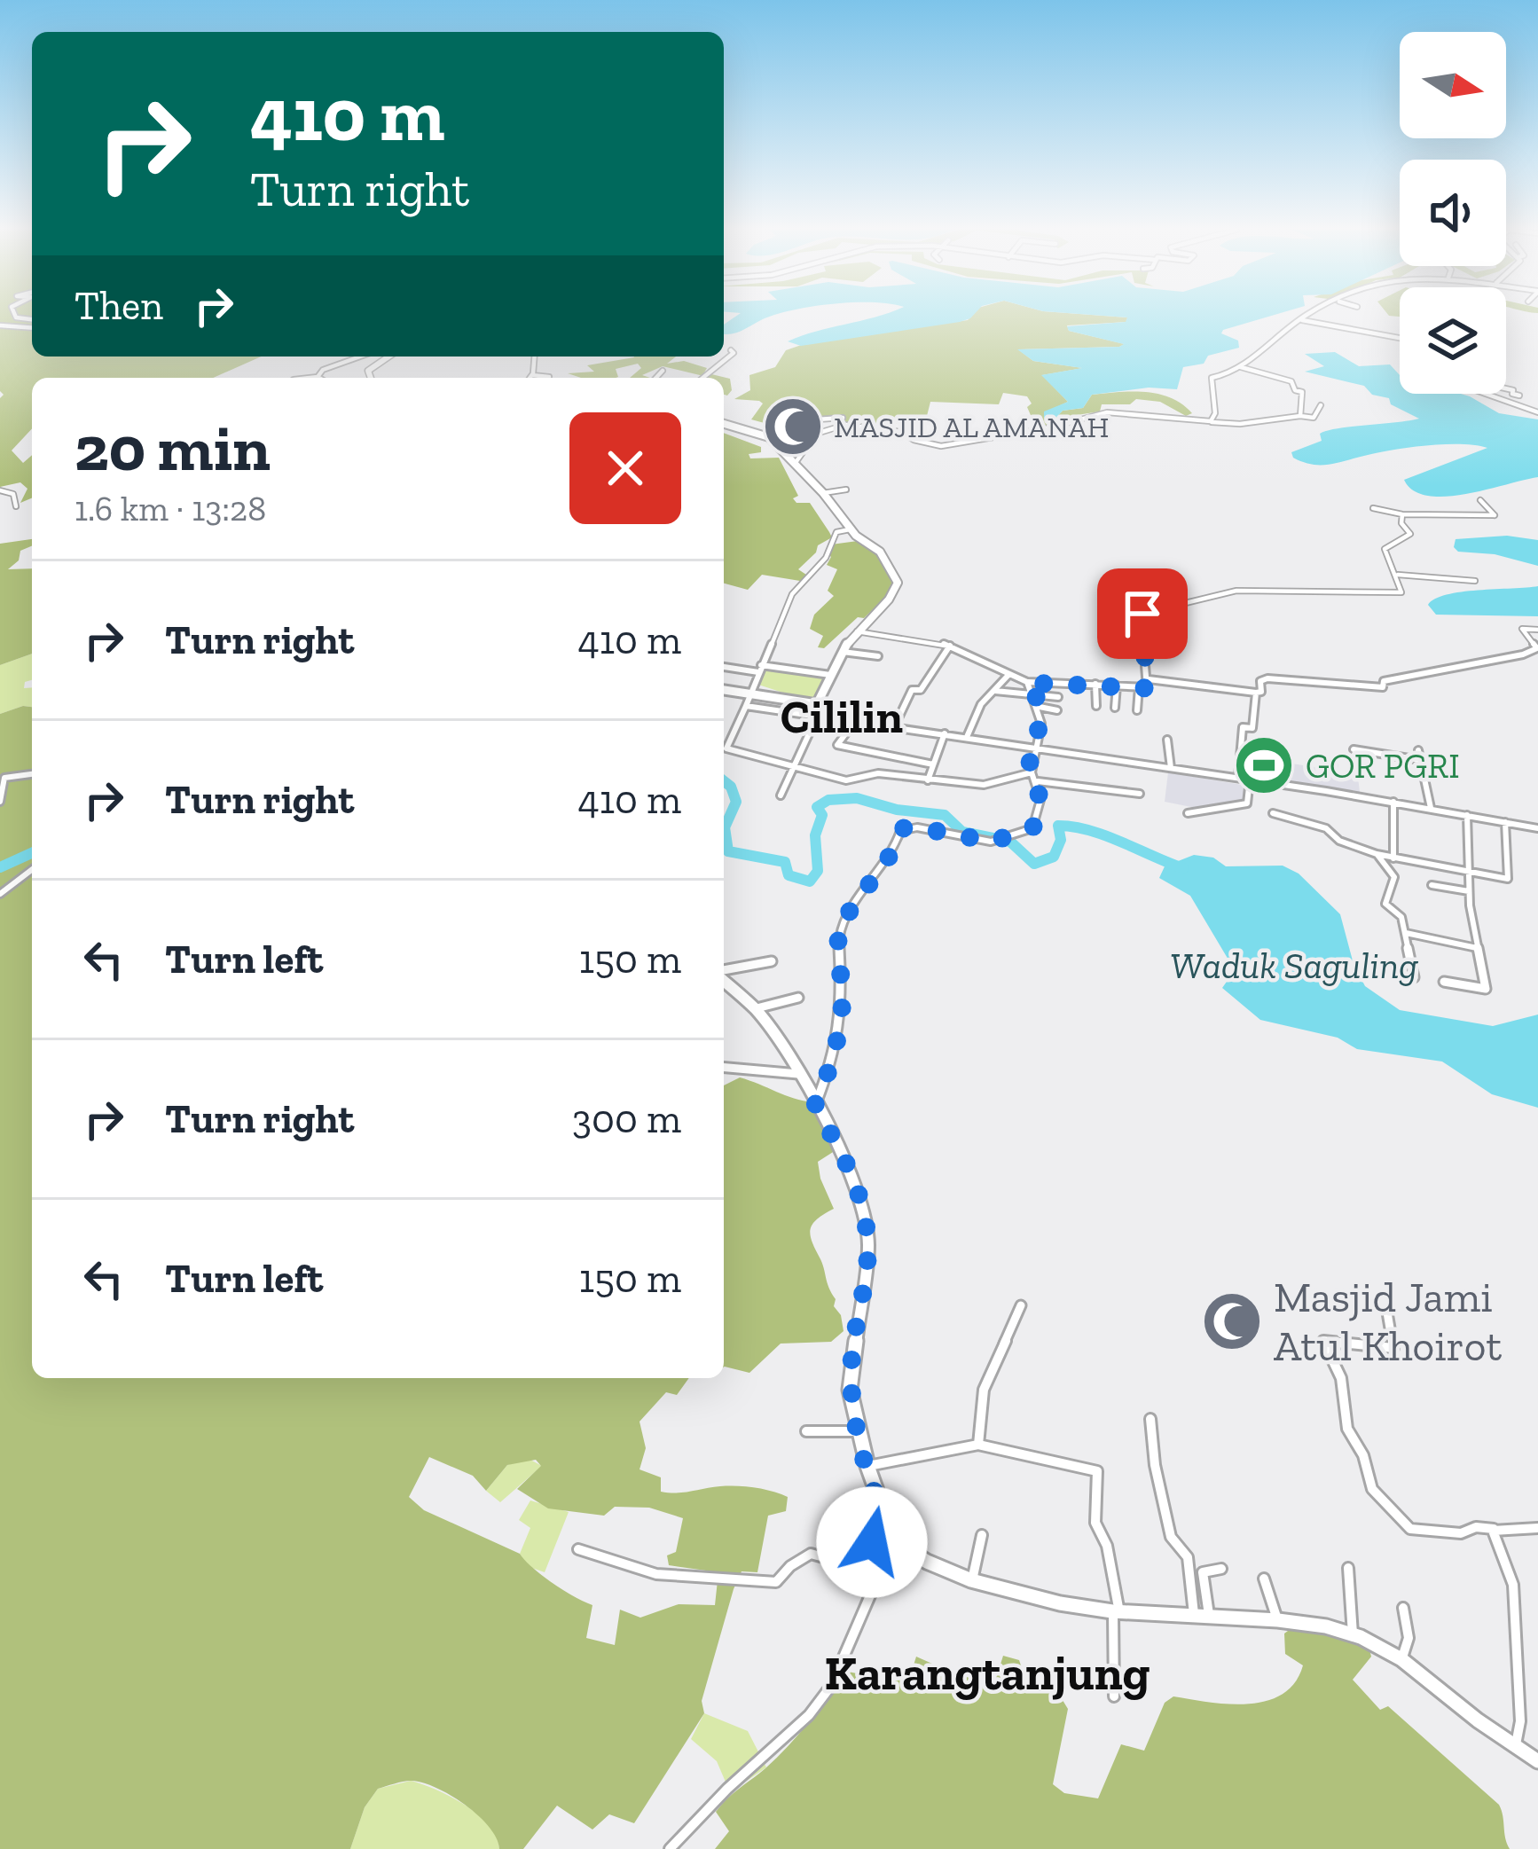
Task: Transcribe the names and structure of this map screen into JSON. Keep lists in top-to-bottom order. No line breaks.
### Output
{"districts":["Cililin","Karangtanjung"],"water":["Waduk Saguling"],"places":{"mosque":["MASJID AL AMANAH","Masjid Jami Atul Khoirot"],"sports":["GOR PGRI"]},"north":"right","page":{"turn":["410 m","Turn right"],"then":"Then","heading":["20 min","1.6 km · 13:28"],"list":[{"name":"Turn right","value":"410 m"},{"name":"Turn right","value":"410 m"},{"name":"Turn left","value":"150 m"},{"name":"Turn right","value":"300 m"},{"name":"Turn left","value":"150 m"}]}}
